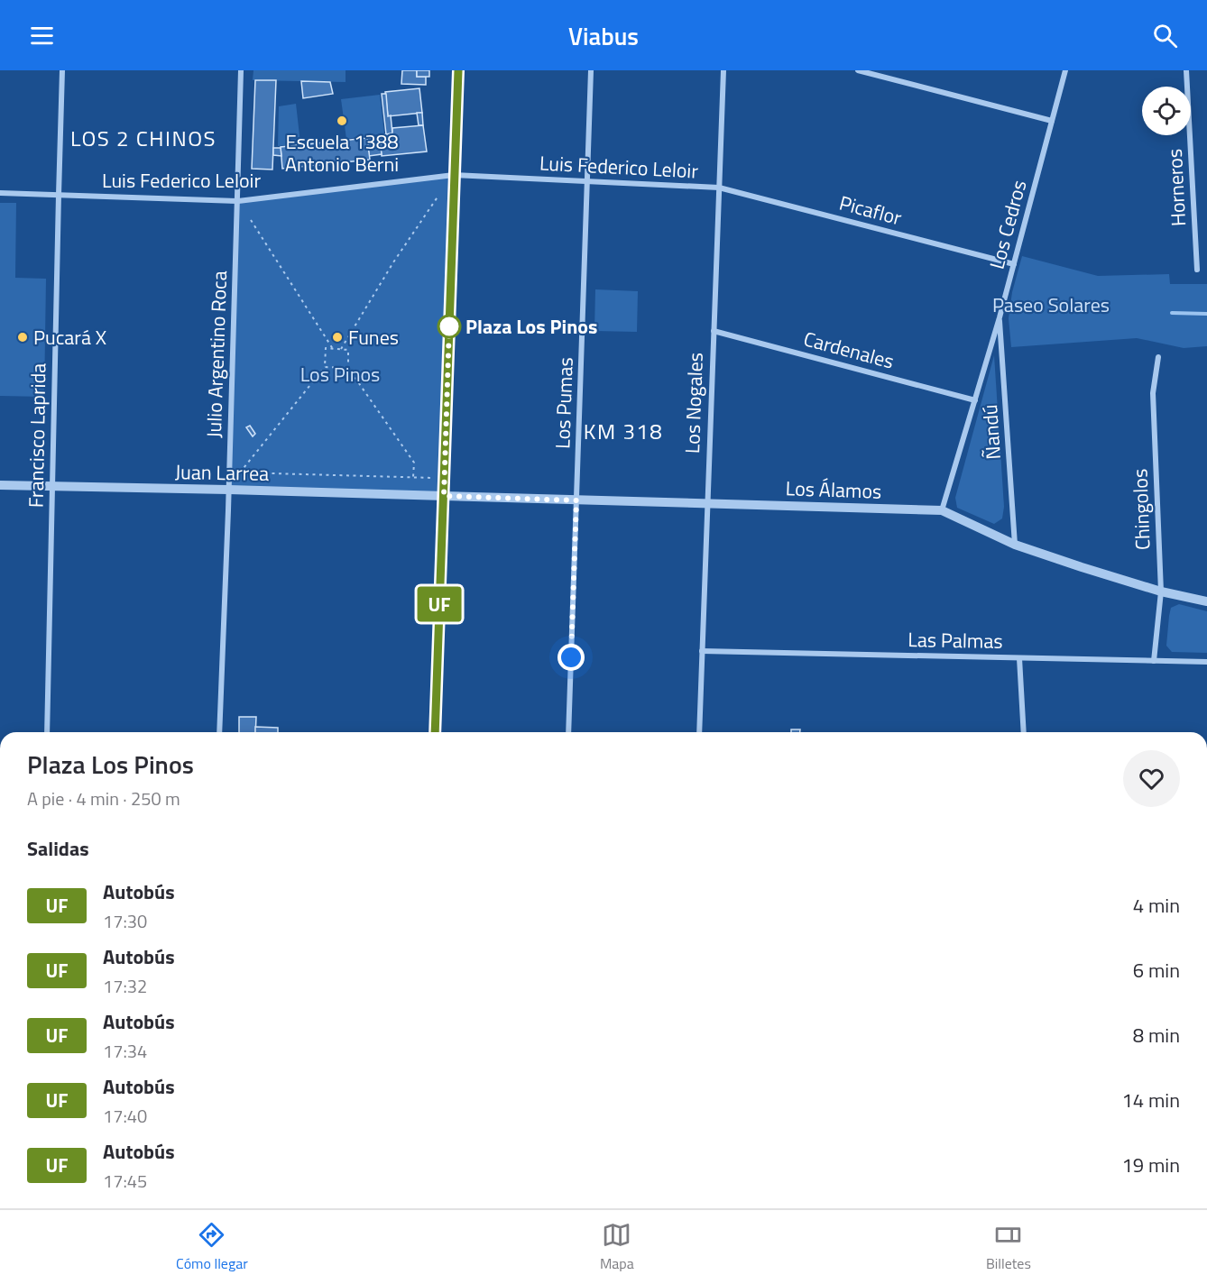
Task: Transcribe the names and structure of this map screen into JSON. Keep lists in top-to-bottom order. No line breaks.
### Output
{"streets":{"street":["Luis Federico Leloir","Horneros","Picaflor","Los Cedros","Cardenales","Julio Argentino Roca","Los Pumas","Los Nogales","Ñandú","Francisco Laprida","Juan Larrea","Los Álamos","Chingolos","Las Palmas"]},"crossings":[["Luis Federico Leloir","Picaflor"],["Luis Federico Leloir","Julio Argentino Roca"],["Luis Federico Leloir","Los Pumas"],["Luis Federico Leloir","Los Nogales"],["Luis Federico Leloir","Francisco Laprida"],["Picaflor","Los Cedros"],["Picaflor","Los Nogales"],["Los Cedros","Cardenales"],["Los Cedros","Ñandú"],["Los Cedros","Los Álamos"],["Cardenales","Los Nogales"],["Julio Argentino Roca","Juan Larrea"],["Los Pumas","Los Álamos"],["Los Nogales","Los Álamos"],["Los Nogales","Las Palmas"],["Ñandú","Los Álamos"],["Francisco Laprida","Juan Larrea"],["Juan Larrea","Los Álamos"],["Los Álamos","Chingolos"],["Chingolos","Las Palmas"]],"districts":["LOS 2 CHINOS","KM 318"],"parks":["Paseo Solares","Los Pinos"],"places":["Escuela 1388 Antonio Berni","Plaza Los Pinos","Pucará X","Funes"],"lines":["bus line UF"],"page":{"header":"Viabus","on_map":"UF","heading":[["Plaza Los Pinos","A pie · 4 min · 250 m"],"Salidas"],"list":[{"mark":"UF","name":"Autobús","note":"17:30","value":"4 min"},{"mark":"UF","name":"Autobús","note":"17:32","value":"6 min"},{"mark":"UF","name":"Autobús","note":"17:34","value":"8 min"},{"mark":"UF","name":"Autobús","note":"17:40","value":"14 min"},{"mark":"UF","name":"Autobús","note":"17:45","value":"19 min"}],"tabs":["Cómo llegar","Mapa","Billetes"]}}
